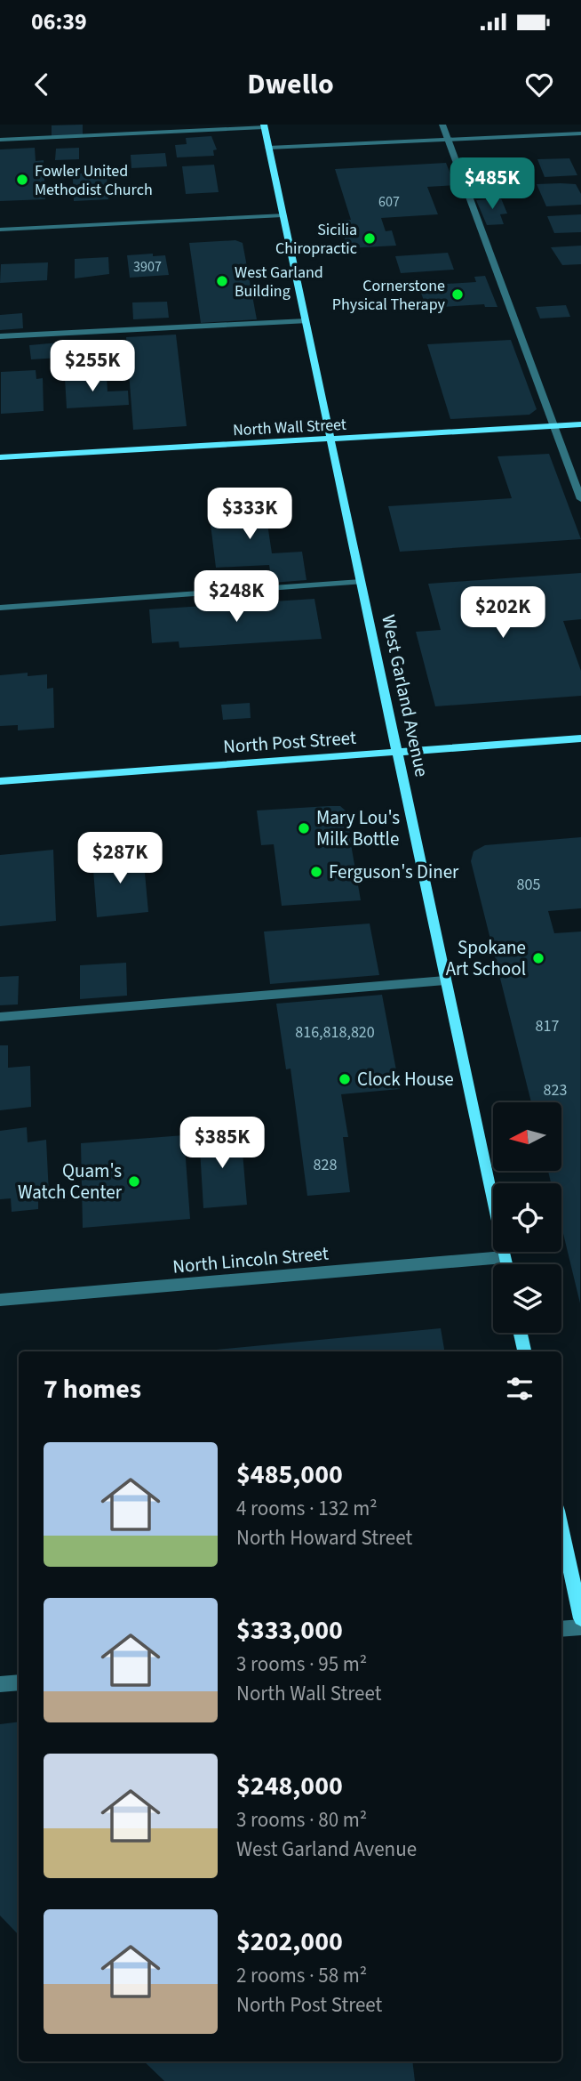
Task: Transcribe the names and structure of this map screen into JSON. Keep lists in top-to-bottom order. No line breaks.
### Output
{"streets":{"street":["North Wall Street","West Garland Avenue","North Post Street","North Lincoln Street"]},"crossings":[["North Wall Street","West Garland Avenue"],["West Garland Avenue","North Post Street"],["West Garland Avenue","North Lincoln Street"]],"places":["Fowler United Methodist Church","Sicilia Chiropractic","West Garland Building","Cornerstone Physical Therapy","Mary Lou's Milk Bottle","Ferguson's Diner","Spokane Art School","Clock House","Quam's Watch Center"],"house_numbers":["607","3907","805","817","816,818,820","823","828"],"north":"left","page":{"status":"06:39","header":"Dwello","price":["$485K","$255K","$333K","$248K","$202K","$287K","$385K"],"heading":"7 homes","list":[{"name":"$485,000","note":"4 rooms · 132 m² · North Howard Street"},{"name":"$333,000","note":"3 rooms · 95 m² · North Wall Street"},{"name":"$248,000","note":"3 rooms · 80 m² · West Garland Avenue"},{"name":"$202,000","note":"2 rooms · 58 m² · North Post Street"}]}}
